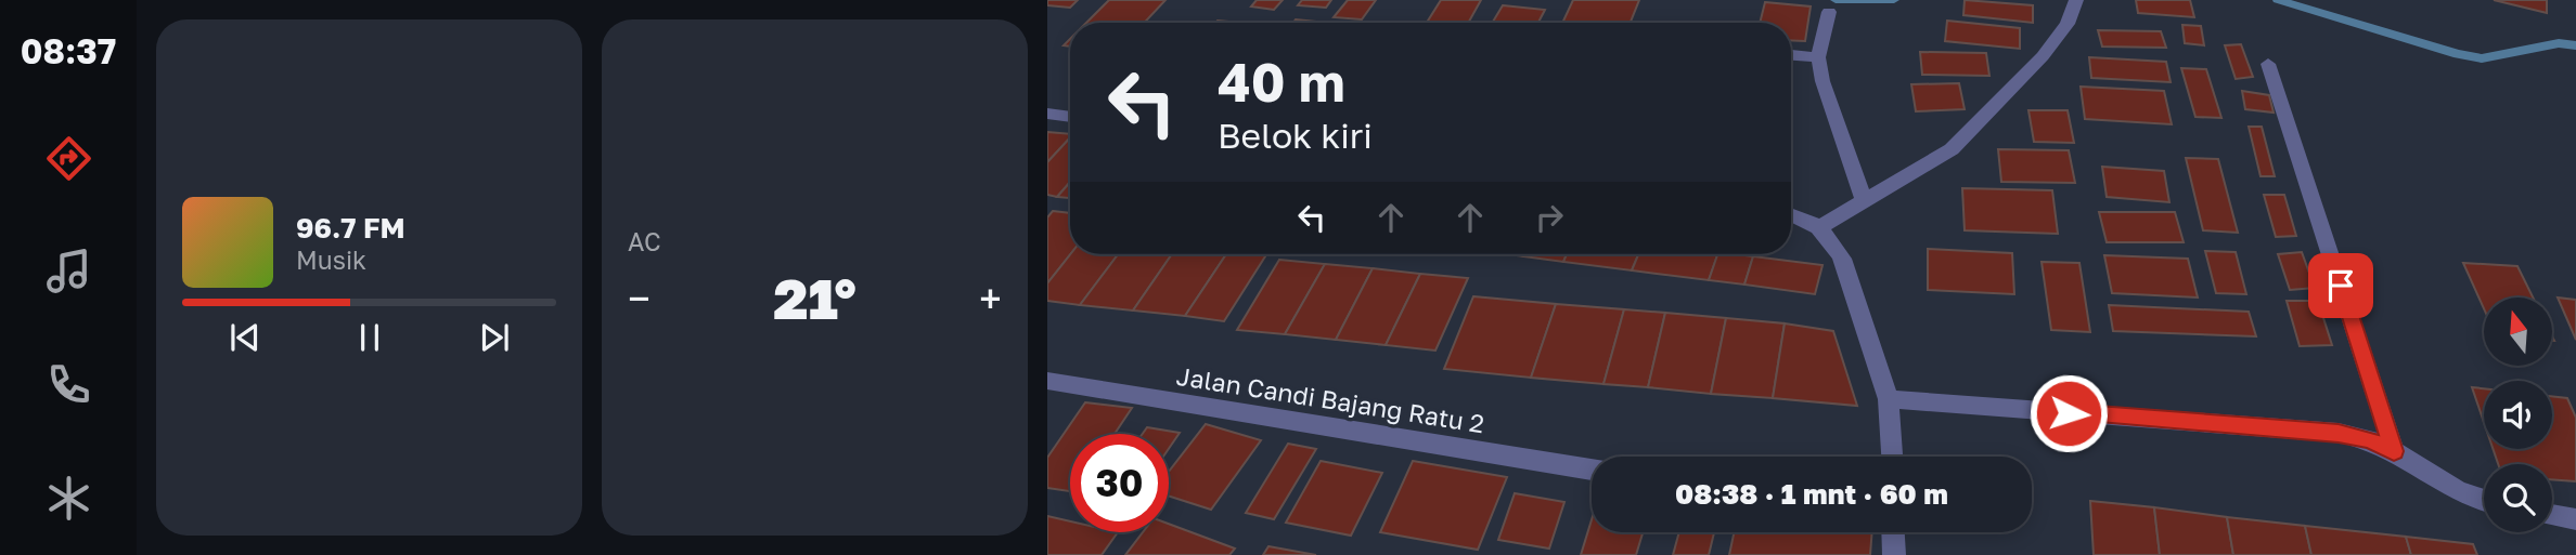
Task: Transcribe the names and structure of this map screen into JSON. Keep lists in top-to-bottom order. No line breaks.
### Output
{"streets":{"street":["Jalan Candi Bajang Ratu 2"]},"north":"top","page":{"tabs":"08:37","tile":"AC","turn":["40 m","Belok kiri"],"song":["96.7 FM","Musik"],"heat":["−","21°","+"],"limit":"30","trip":"08:38 · 1 mnt · 60 m"}}
